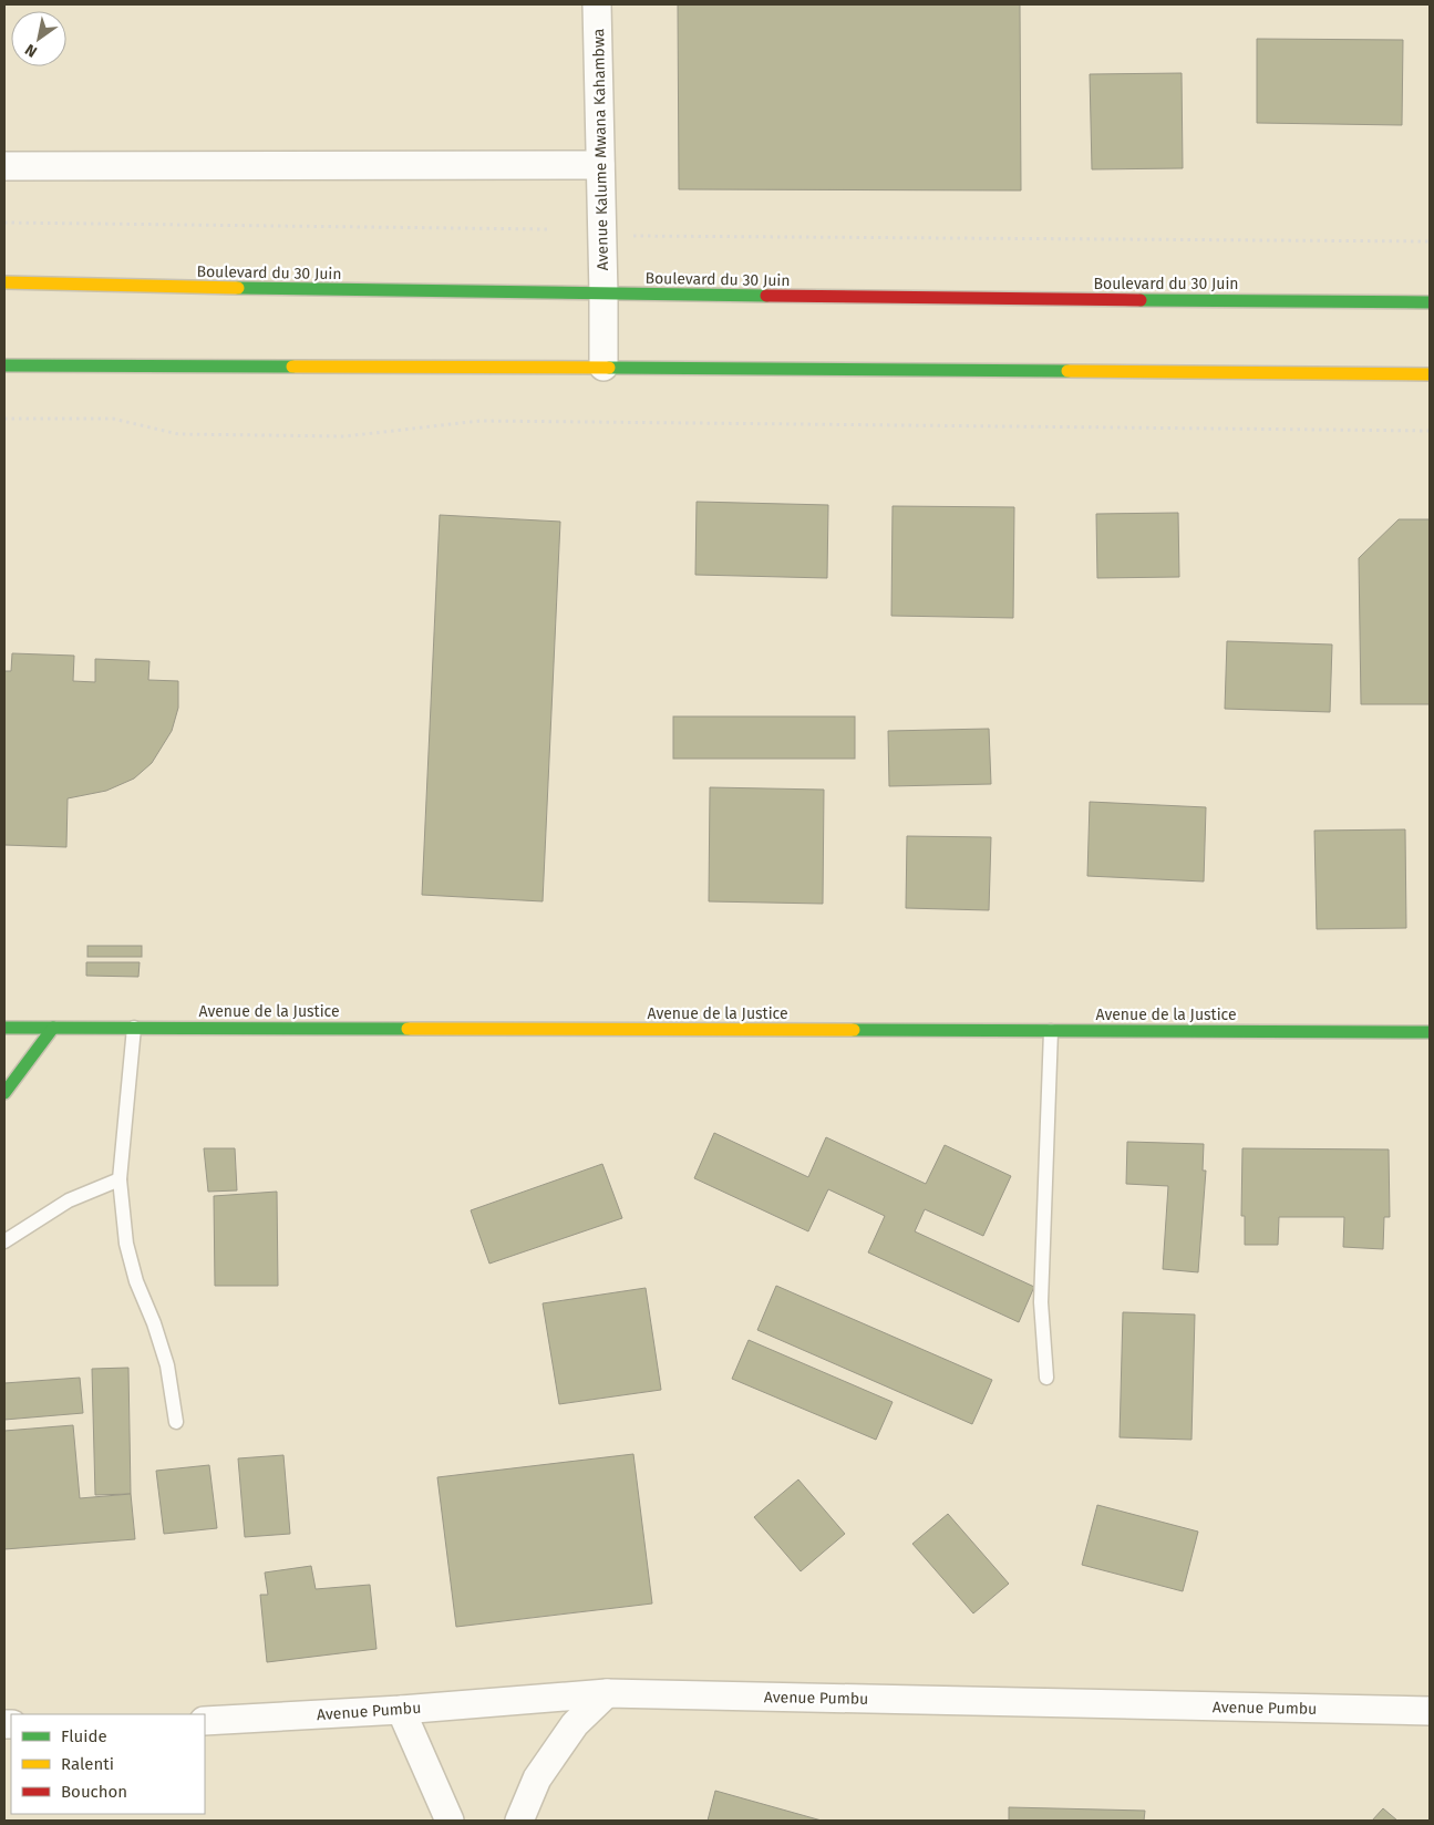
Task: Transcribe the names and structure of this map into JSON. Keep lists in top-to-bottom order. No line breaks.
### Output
{"streets":{"main road":["Boulevard du 30 Juin","Avenue de la Justice"],"street":["Avenue Kalume Mwana Kahambwa","Avenue Pumbu"]},"crossings":[["Avenue Kalume Mwana Kahambwa","Boulevard du 30 Juin"]],"legend":["Fluide","Ralenti","Bouchon"],"north":"bottom left"}
